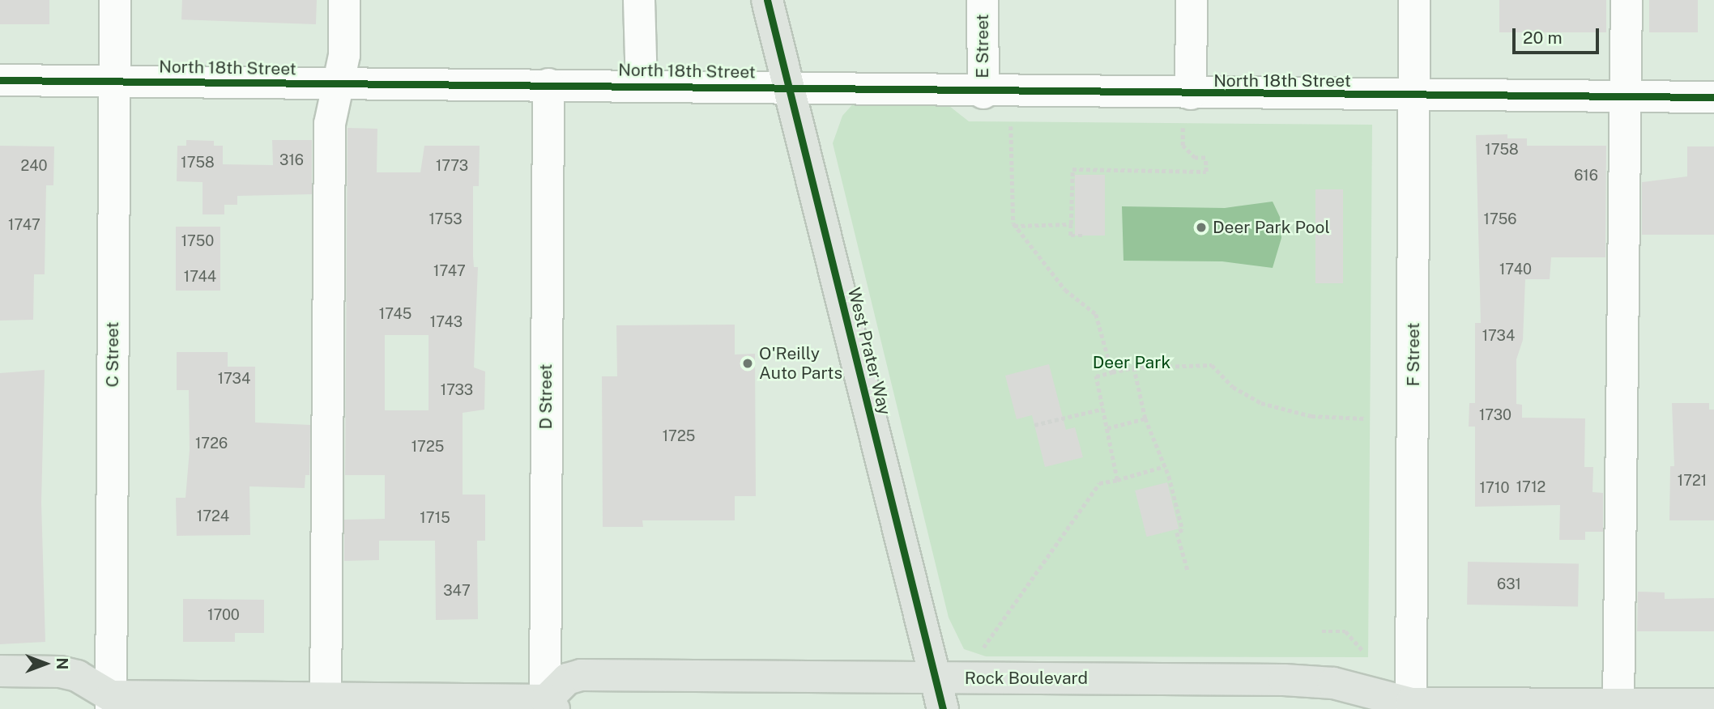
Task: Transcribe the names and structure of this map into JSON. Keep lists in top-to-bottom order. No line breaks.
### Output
{"streets":{"main road":["West Prater Way","Rock Boulevard"],"street":["E Street","North 18th Street","C Street","F Street","D Street"]},"crossings":[["E Street","North 18th Street"],["North 18th Street","West Prater Way"],["North 18th Street","C Street"],["North 18th Street","F Street"],["North 18th Street","D Street"],["West Prater Way","Rock Boulevard"],["F Street","Rock Boulevard"],["D Street","Rock Boulevard"]],"parks":["Deer Park"],"places":["Deer Park Pool","O'Reilly Auto Parts"],"house_numbers":["1758","316","1758","240","1773","616","1753","1756","1747","1750","1740","1747","1744","1745","1743","1734","1734","1733","1730","1725","1726","1725","1721","1712","1710","1724","1715","631","347","1700"],"scale_bar":"20 m","north":"right"}
